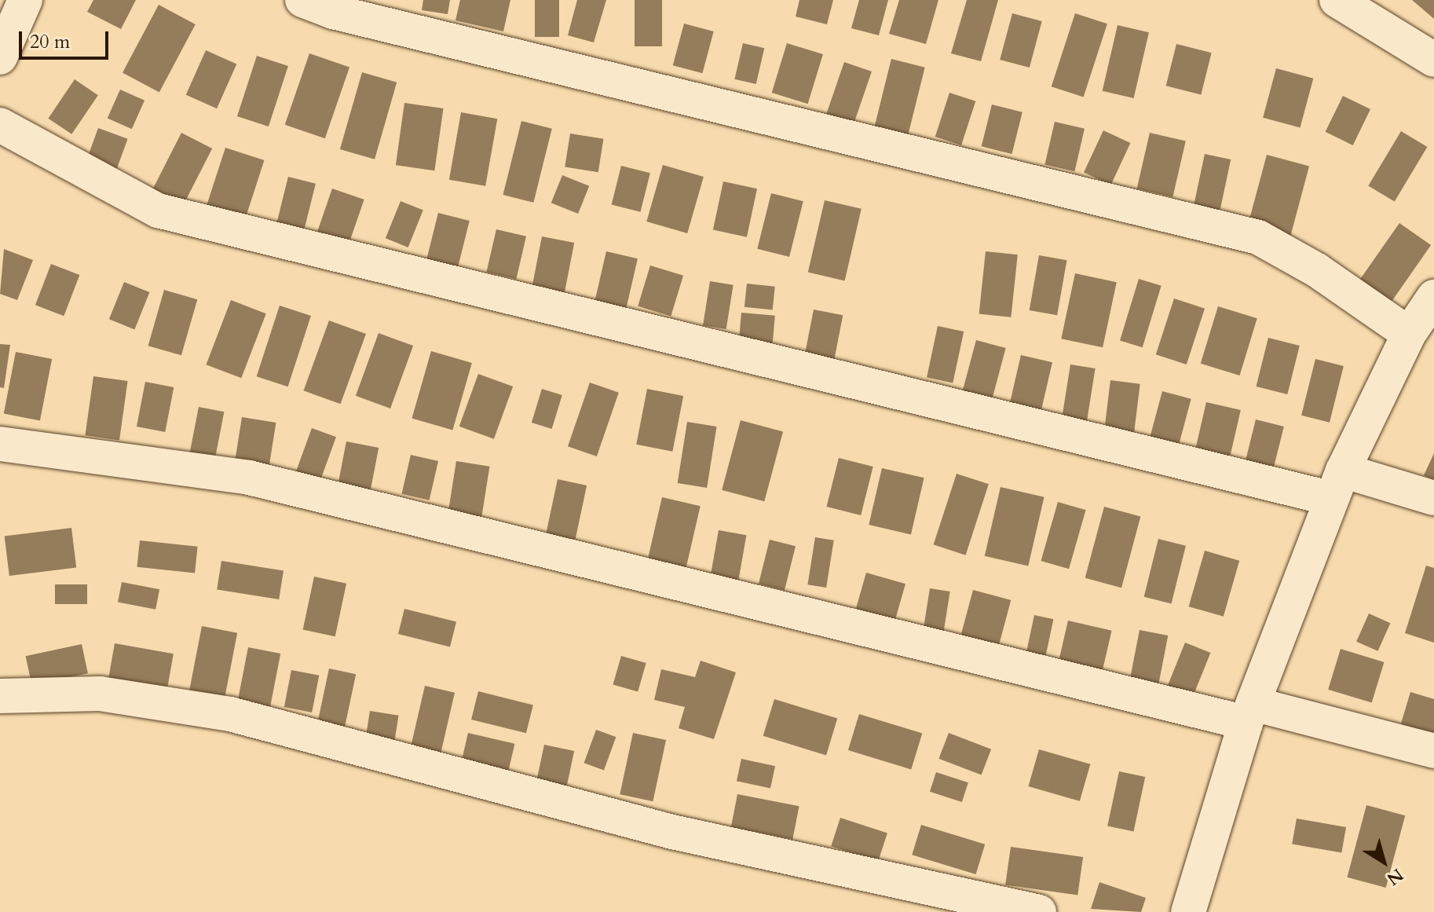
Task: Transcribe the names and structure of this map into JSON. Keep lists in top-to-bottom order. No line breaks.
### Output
{"scale_bar":"20 m","north":"bottom right"}
